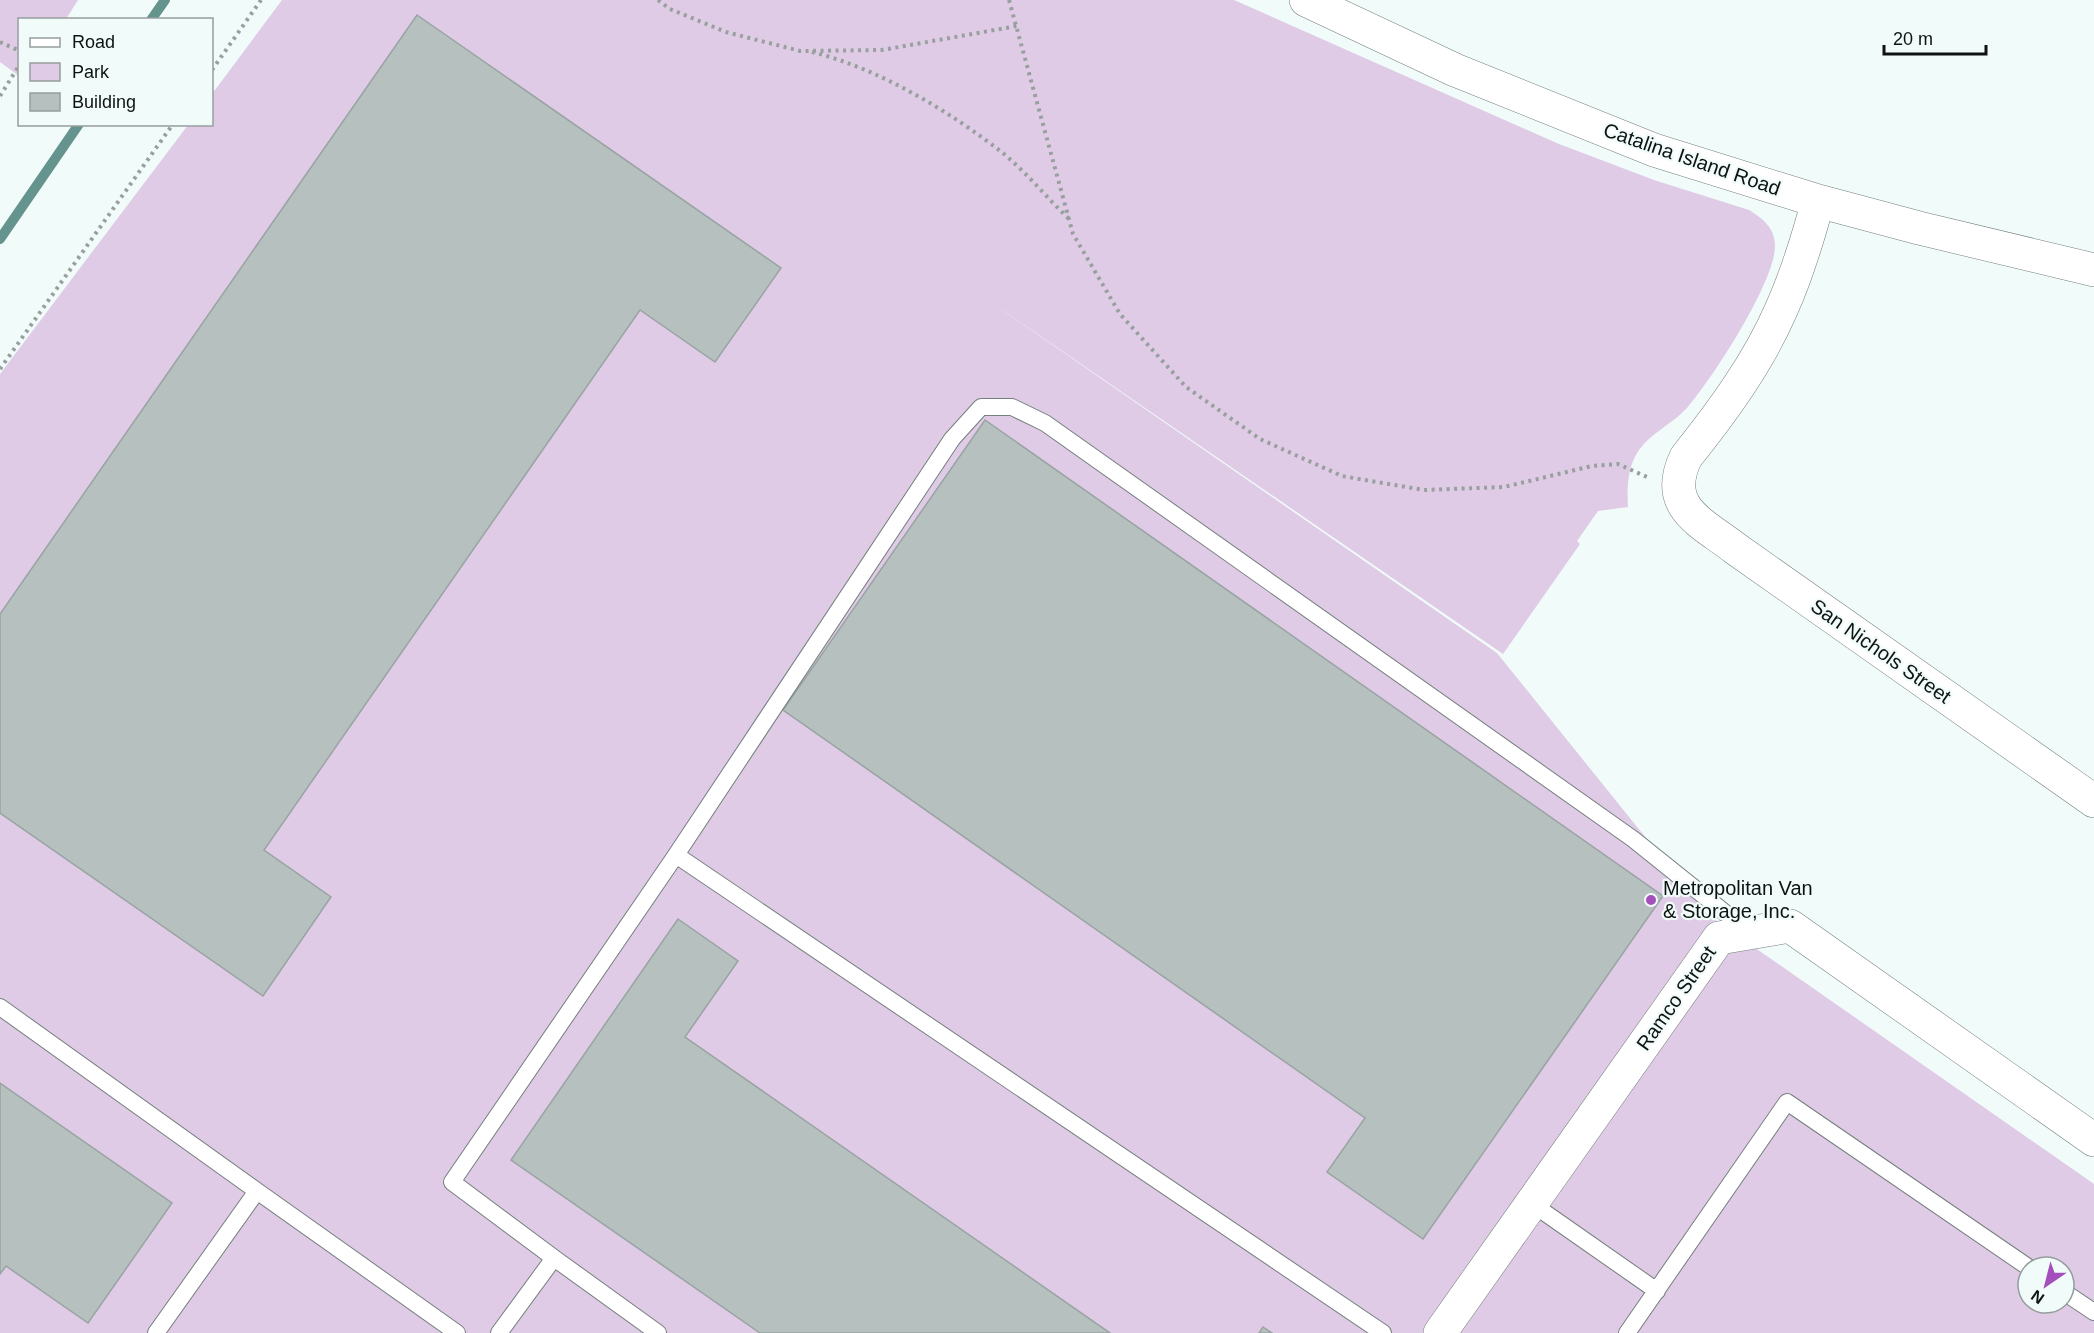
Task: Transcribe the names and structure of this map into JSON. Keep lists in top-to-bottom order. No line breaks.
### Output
{"streets":{"street":["Catalina Island Road","San Nichols Street","Ramco Street"]},"places":["Metropolitan Van & Storage, Inc."],"legend":["Road","Park","Building"],"scale_bar":"20 m","north":"bottom left"}
